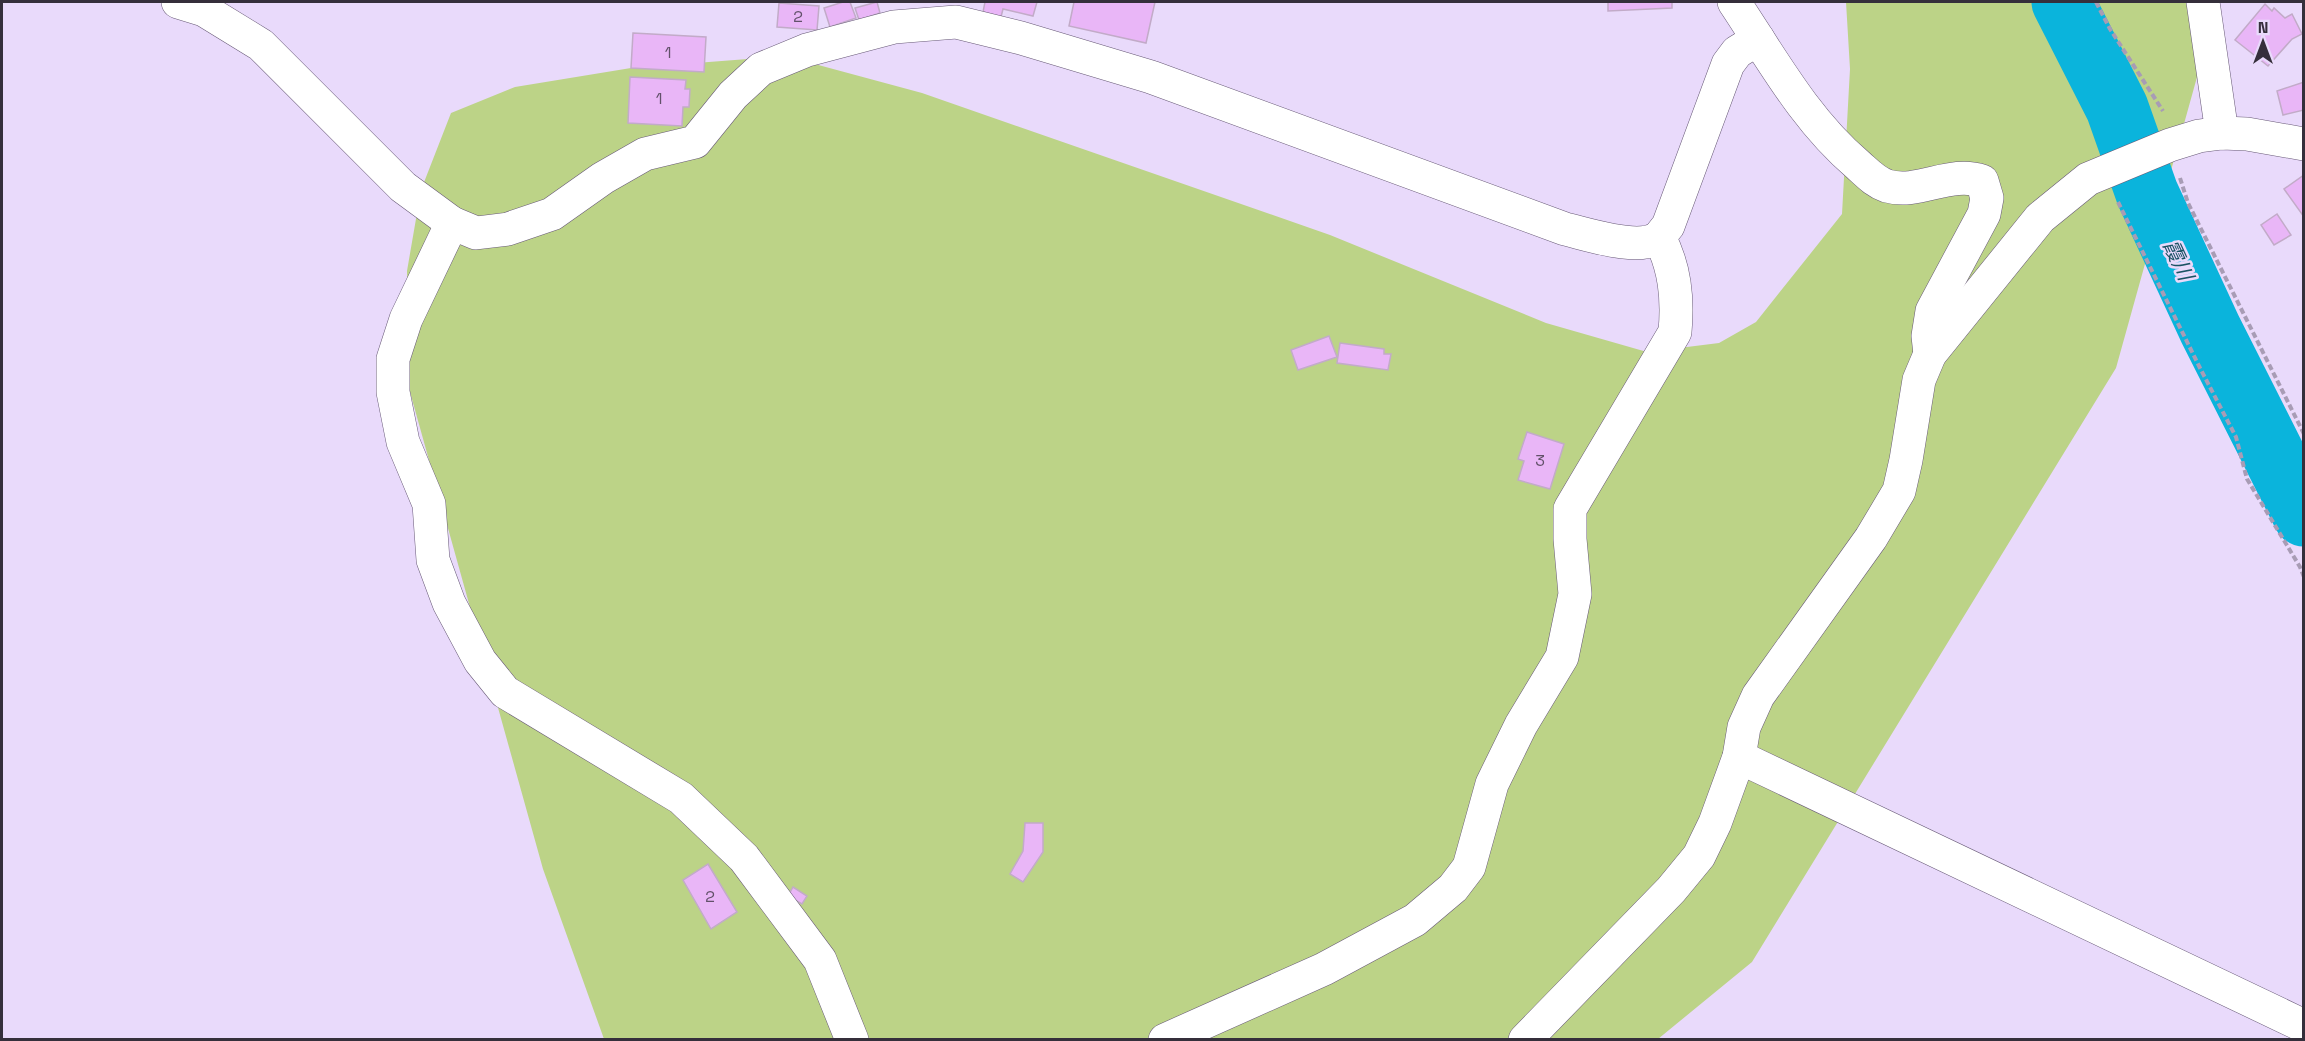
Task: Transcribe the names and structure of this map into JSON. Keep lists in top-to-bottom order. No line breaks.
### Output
{"water":["霞川"],"house_numbers":["2","1","1","3","2"],"north":"top"}
